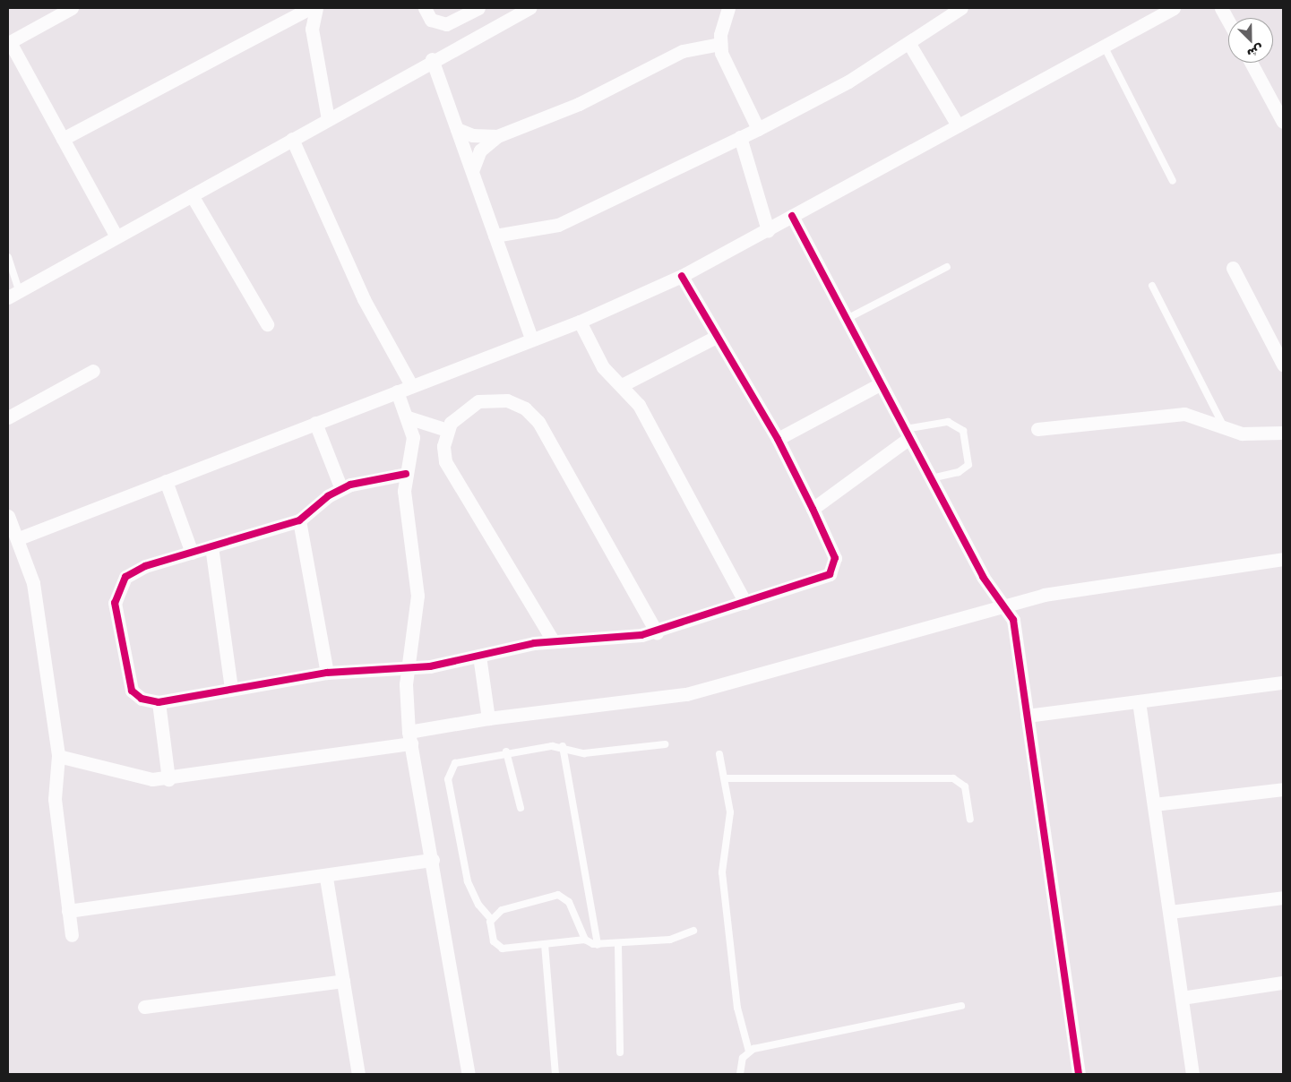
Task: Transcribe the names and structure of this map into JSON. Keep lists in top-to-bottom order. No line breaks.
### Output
{"north":"bottom right"}
